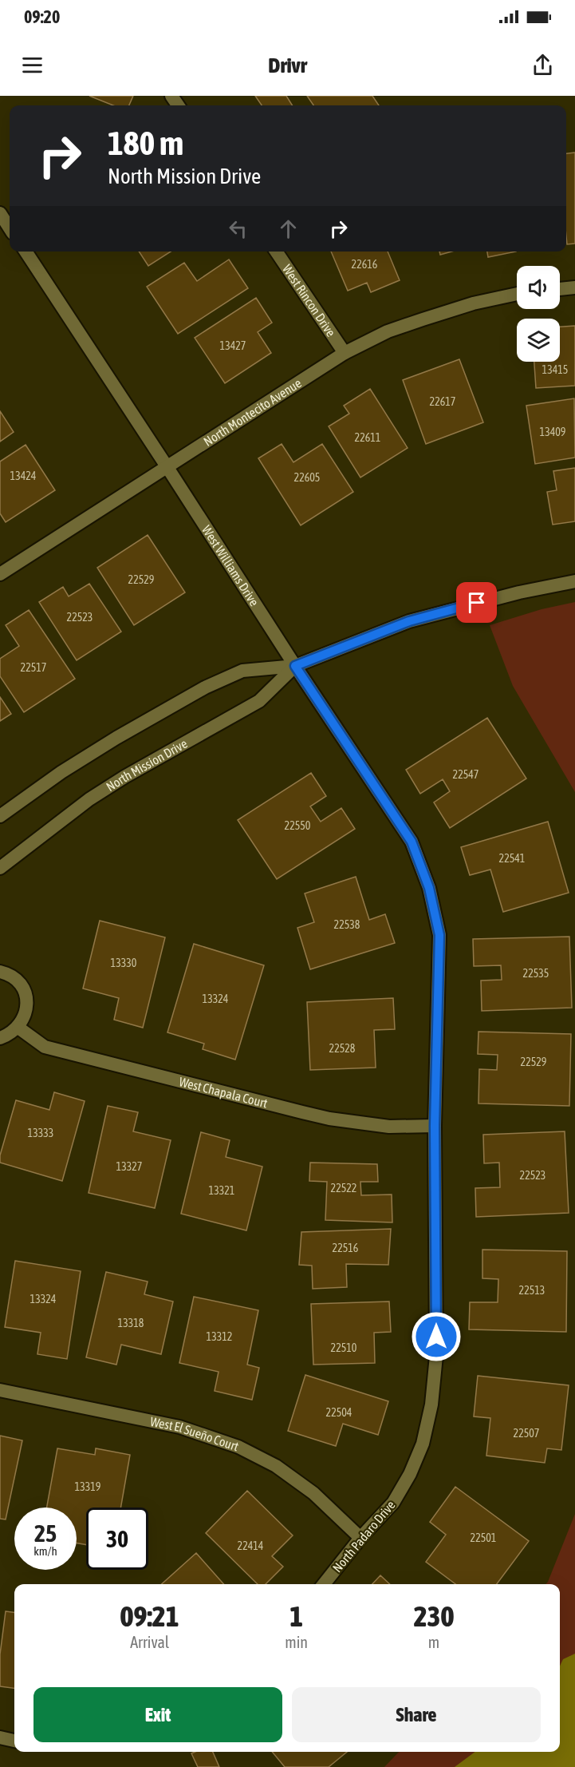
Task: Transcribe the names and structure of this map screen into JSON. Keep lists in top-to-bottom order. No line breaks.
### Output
{"streets":{"street":["West Rincon Drive","North Montecito Avenue","West Williams Drive","North Mission Drive","West Chapala Court","West El Sueño Court","North Padaro Drive"]},"crossings":[["West Rincon Drive","North Montecito Avenue"],["North Montecito Avenue","West Williams Drive"],["West Williams Drive","North Mission Drive"],["West Williams Drive","North Padaro Drive"],["North Mission Drive","North Padaro Drive"],["West Chapala Court","North Padaro Drive"],["West El Sueño Court","North Padaro Drive"]],"house_numbers":["22616","13427","13415","22617","13409","22611","13424","22605","22529","22523","22517","22547","22550","22541","22538","13330","22535","13324","22528","22529","13333","13327","22523","22522","13321","22516","22513","13324","13318","13312","22510","22504","22507","13319","22501","22414"],"page":{"status":"09:20","header":"Drivr","turn":["180 m","North Mission Drive"],"speed":"25 km/h","limit":"30","eta":["09:21","Arrival","1","min","230","m"],"buttons":["Exit","Share"]}}
